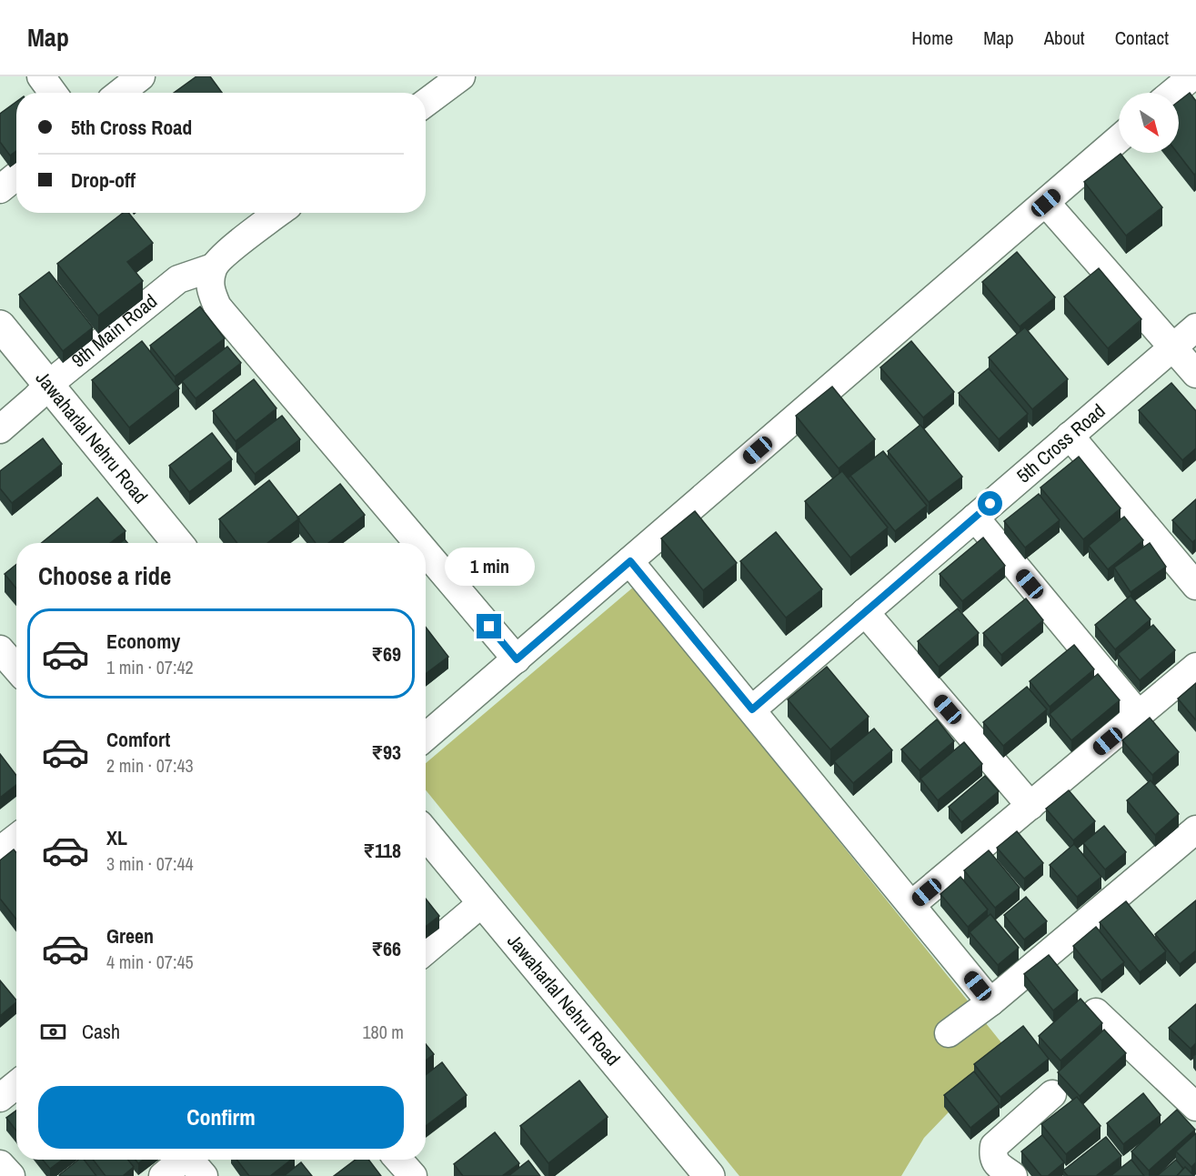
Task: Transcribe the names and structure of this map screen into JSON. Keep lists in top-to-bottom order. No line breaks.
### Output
{"streets":{"street":["9th Main Road","Jawaharlal Nehru Road","5th Cross Road"]},"crossings":[["9th Main Road","Jawaharlal Nehru Road"]],"north":"bottom right","page":{"header":"Map","nav":["Home","Map","About","Contact"],"banner":["5th Cross Road","Drop-off"],"heading":"Choose a ride","bubble":"1 min","list":[{"name":"Economy","note":"1 min · 07:42","value":"₹69"},{"name":"Comfort","note":"2 min · 07:43","value":"₹93"},{"name":"XL","note":"3 min · 07:44","value":"₹118"},{"name":"Green","note":"4 min · 07:45","value":"₹66"}],"pay":["Cash","180 m"],"buttons":"Confirm"}}
